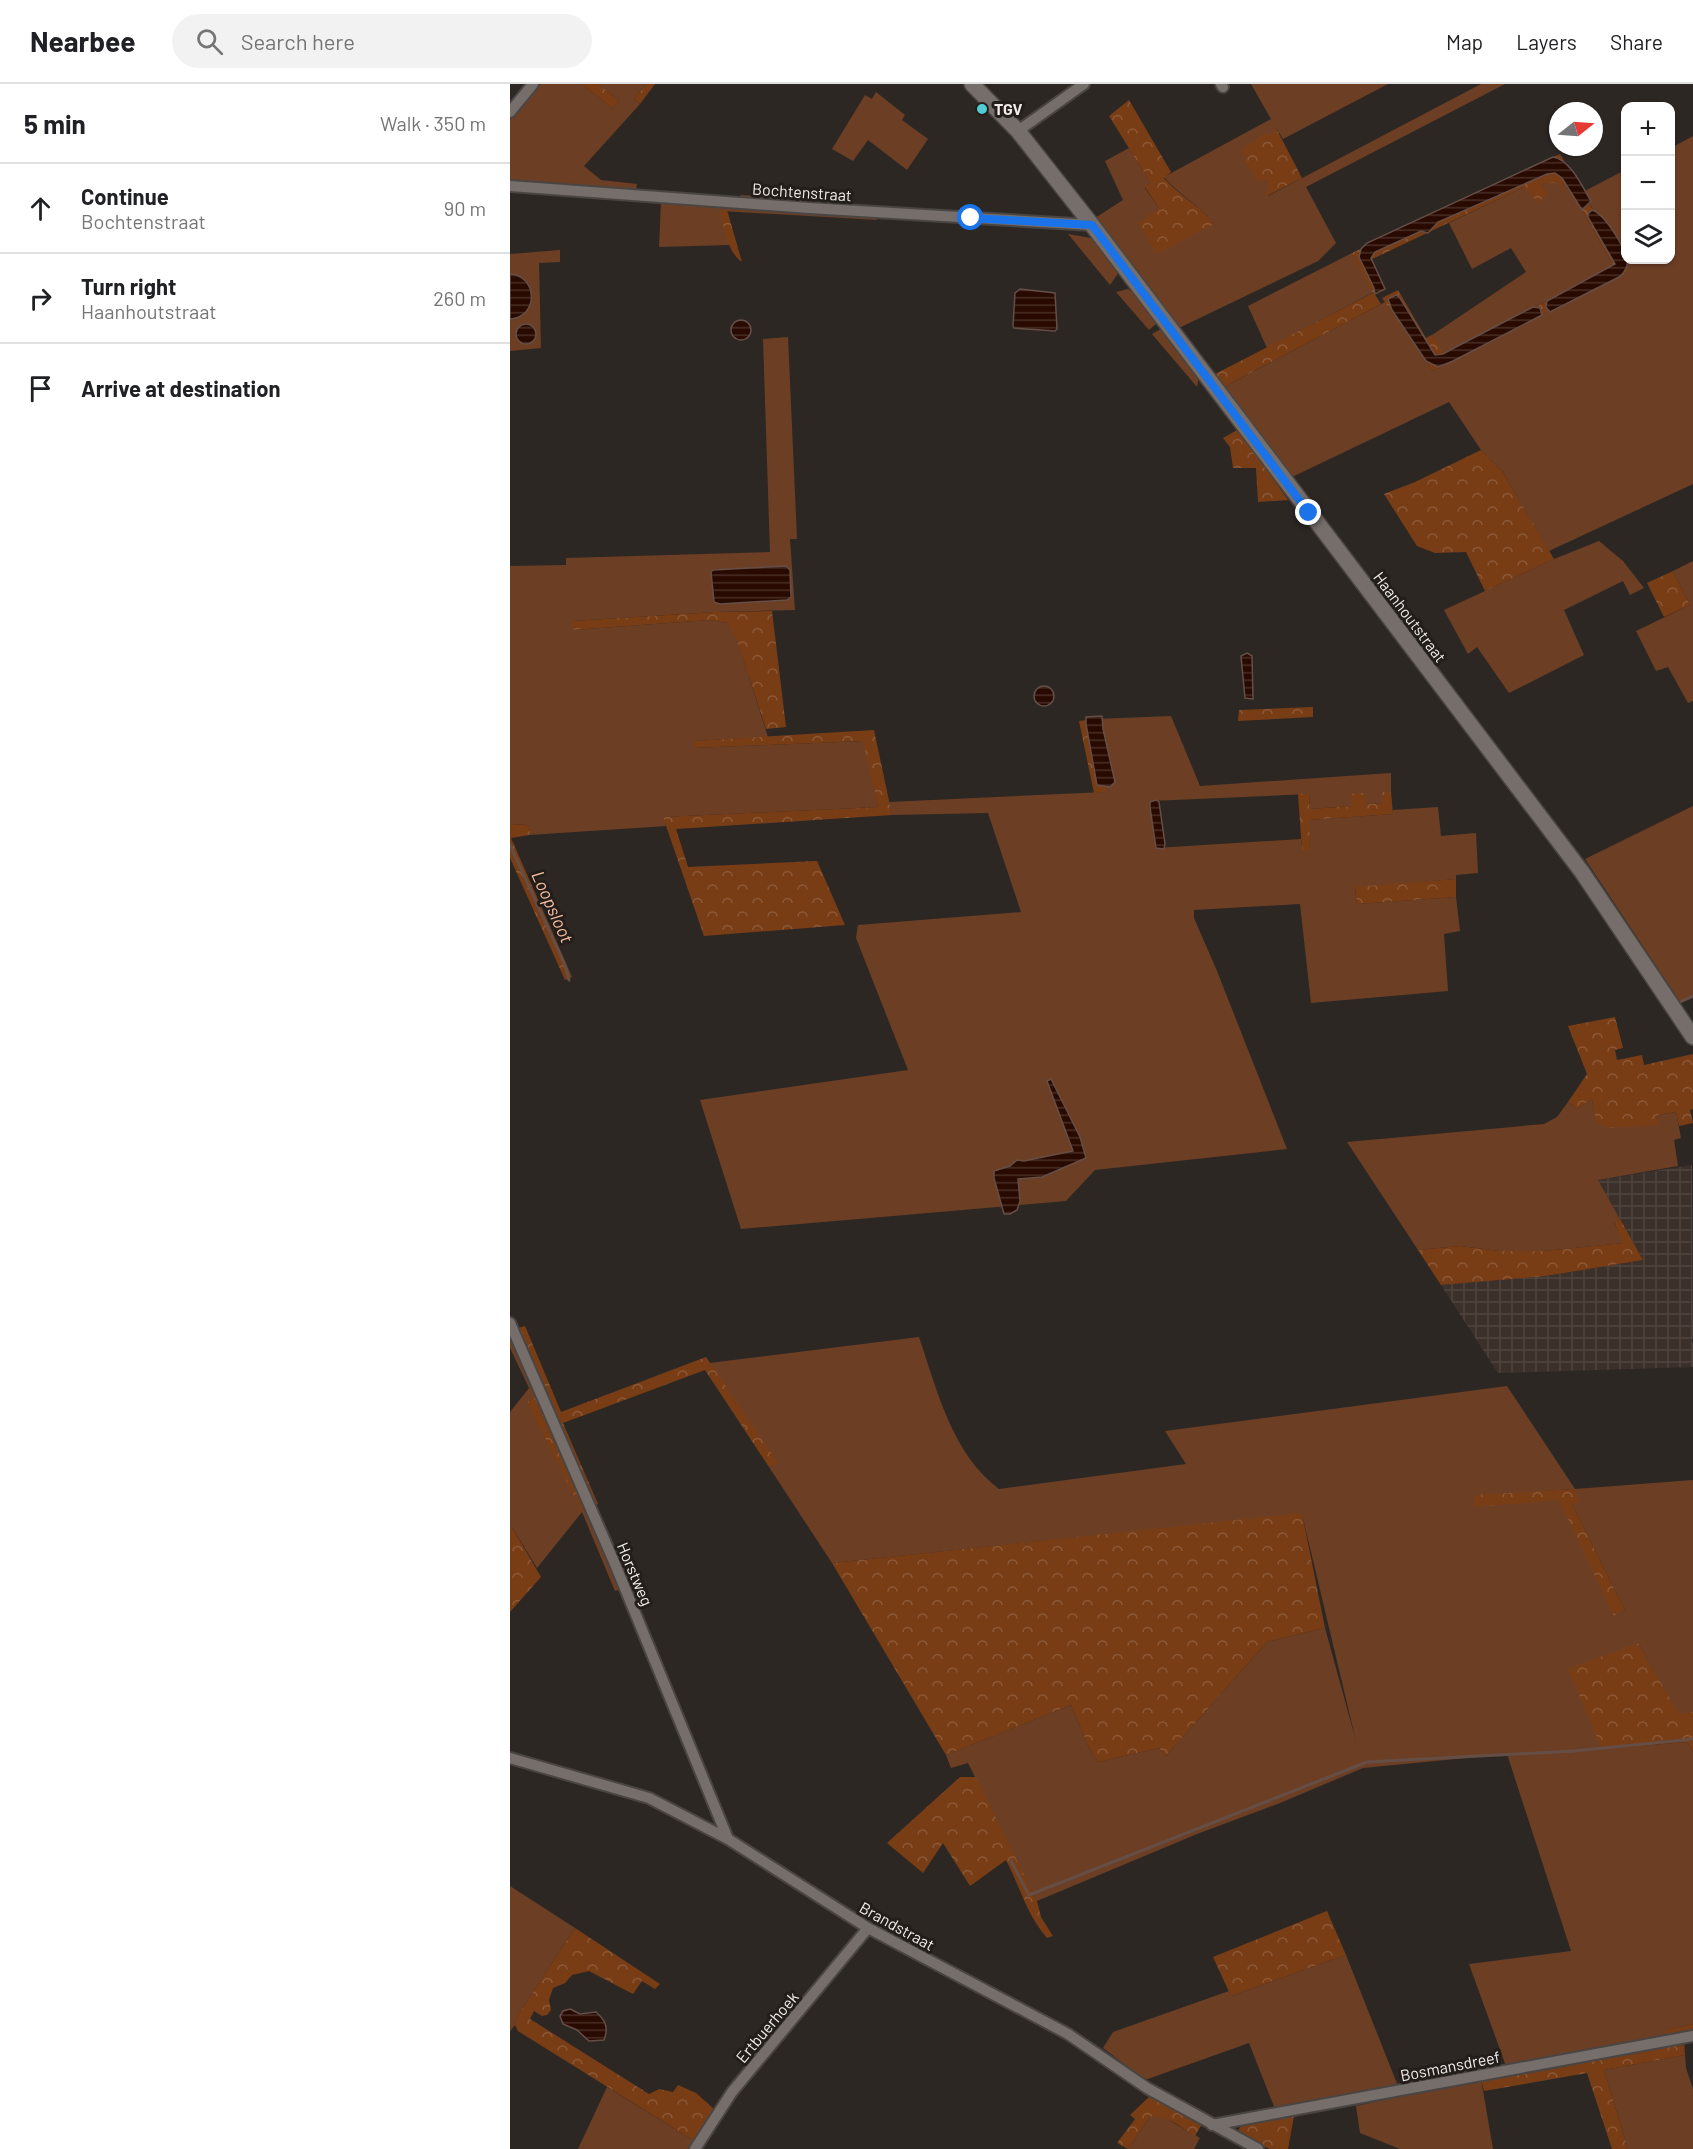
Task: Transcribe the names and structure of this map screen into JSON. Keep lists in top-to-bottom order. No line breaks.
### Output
{"streets":{"street":["Bochtenstraat","Haanhoutstraat","Horstweg","Brandstraat","Ertbuerhoek","Bosmansdreef"]},"crossings":[["Bochtenstraat","Haanhoutstraat"],["Horstweg","Brandstraat"],["Brandstraat","Ertbuerhoek"],["Brandstraat","Bosmansdreef"]],"water":["Loopsloot"],"places":["TGV"],"north":"right","page":{"header":"Nearbee","search":"Search here","nav":["Map","Layers","Share"],"heading":["5 min","Walk · 350 m"],"map_buttons":["+","−"],"list":[["Continue","Bochtenstraat","90 m"],["Turn right","Haanhoutstraat","260 m"],"Arrive at destination"]}}
